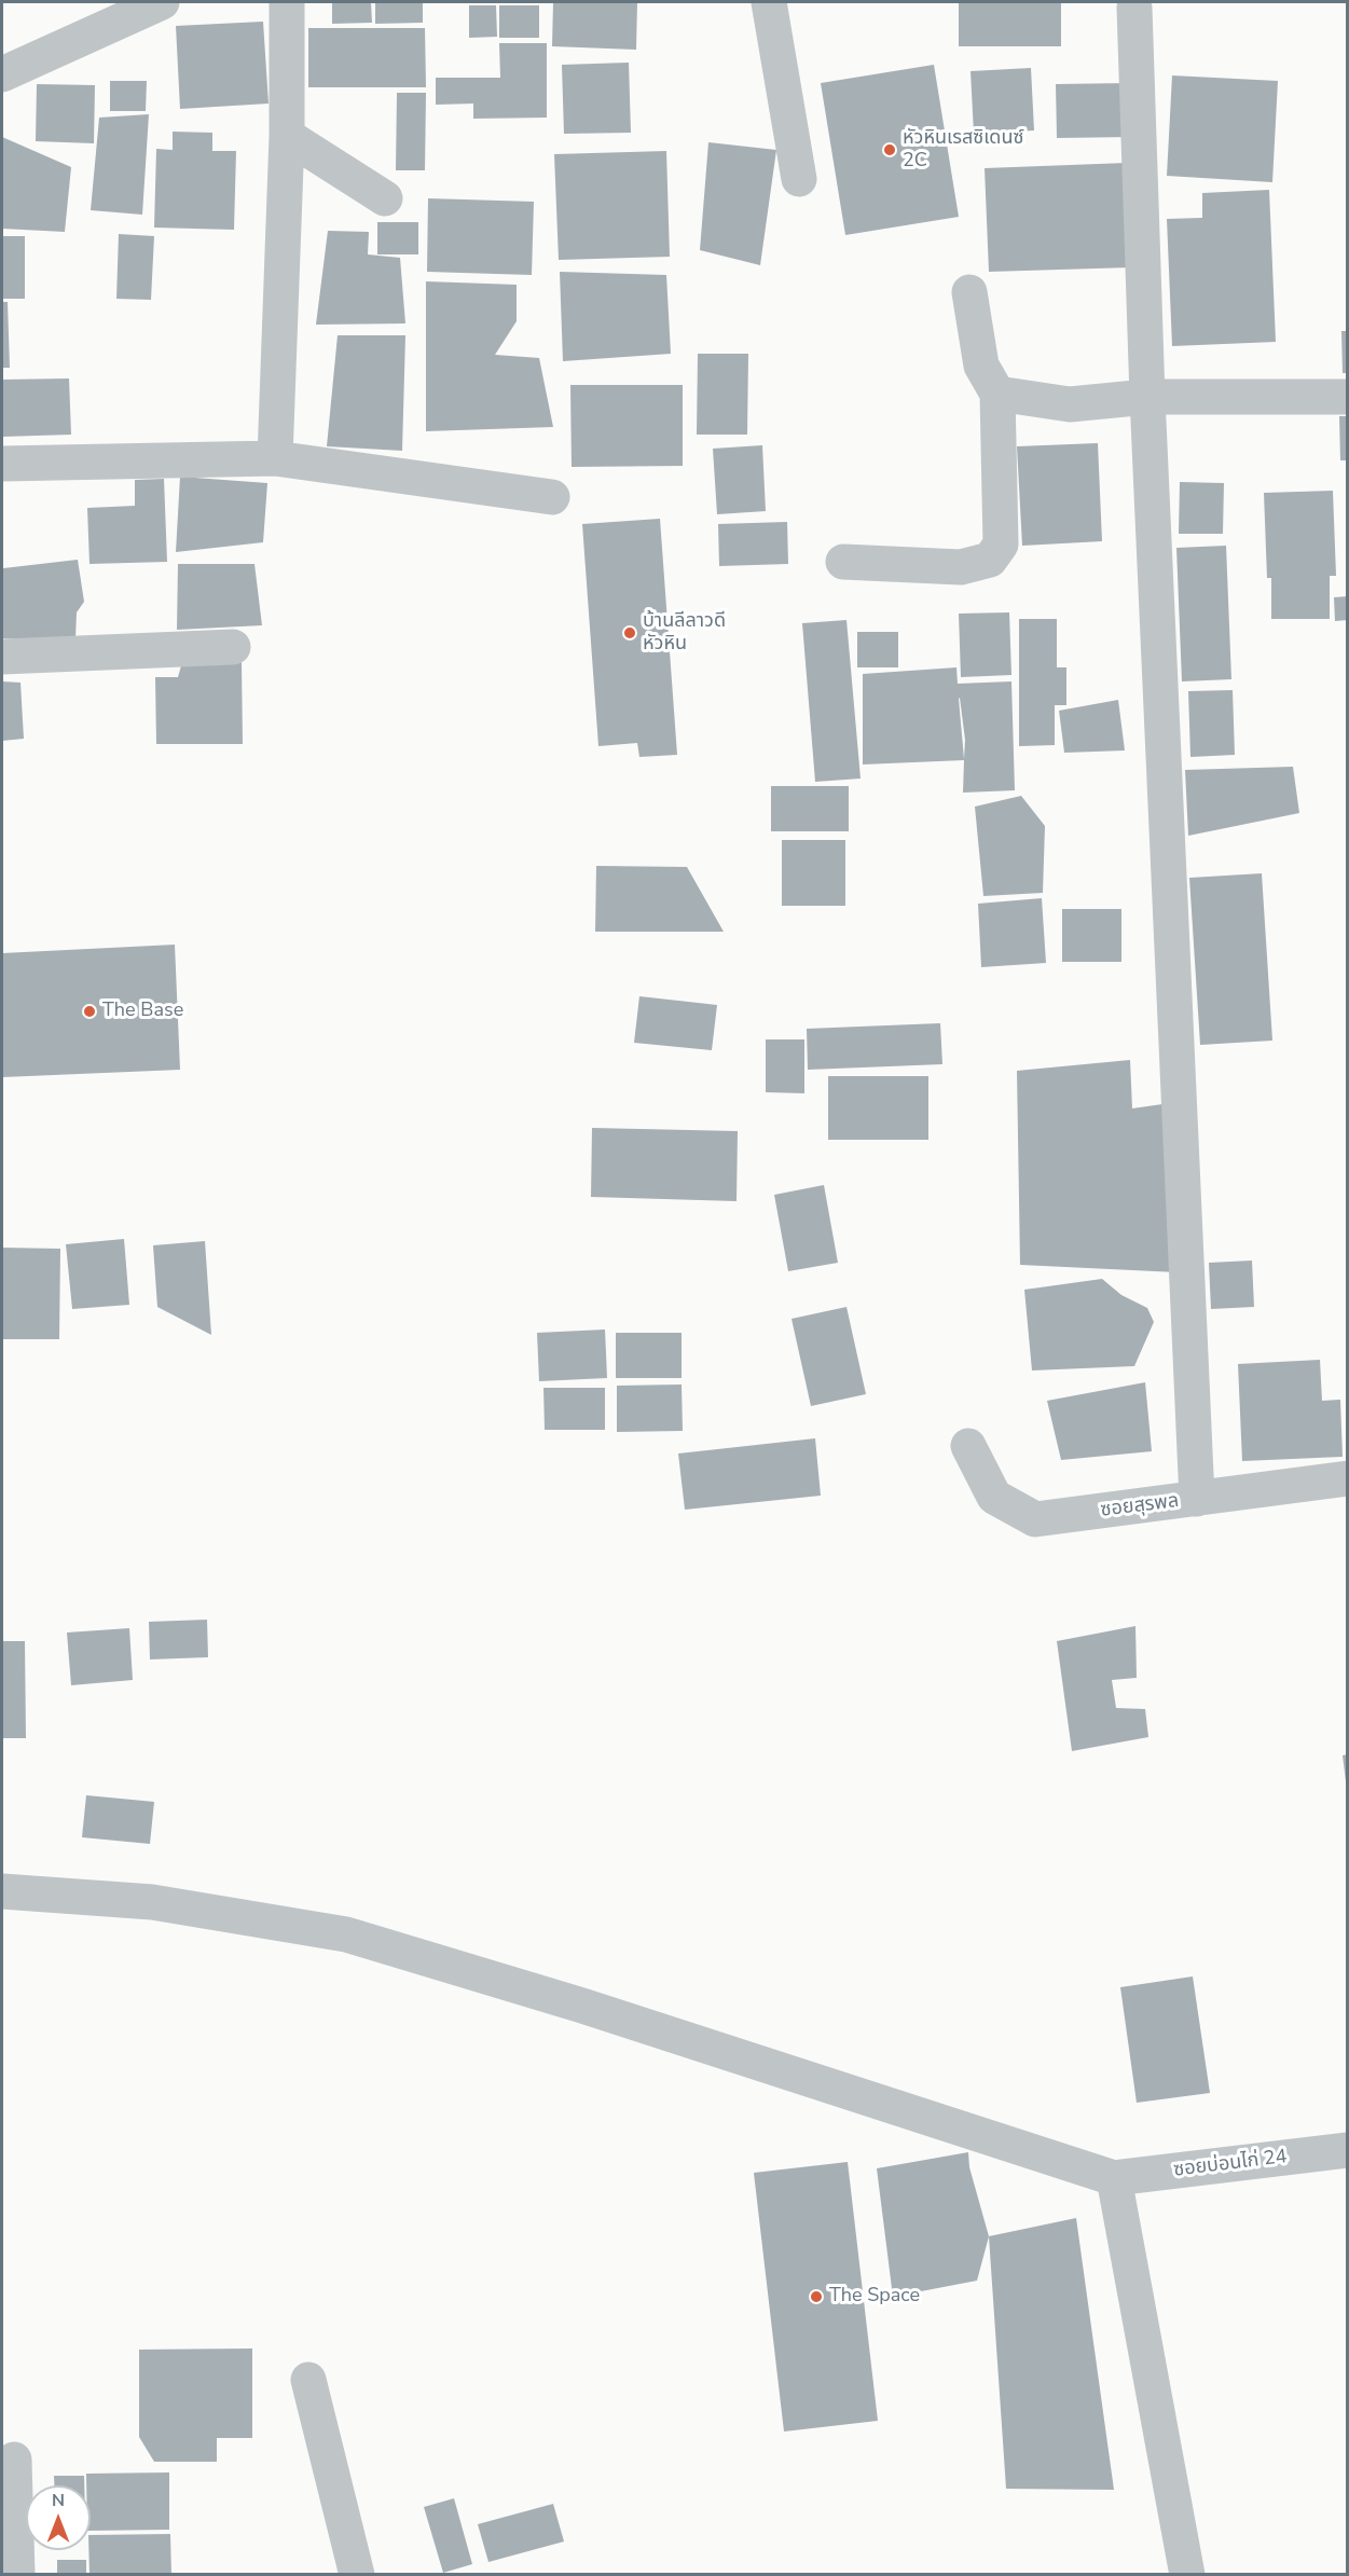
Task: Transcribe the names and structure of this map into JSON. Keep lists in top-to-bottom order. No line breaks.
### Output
{"streets":{"street":["ซอยสุรพล","ซอยบ่อนไก่ 24"]},"places":["หัวหินเรสซิเดนซ์ 2C","บ้านลีลาวดี หัวหิน","The Base","The Space"],"north":"top"}
